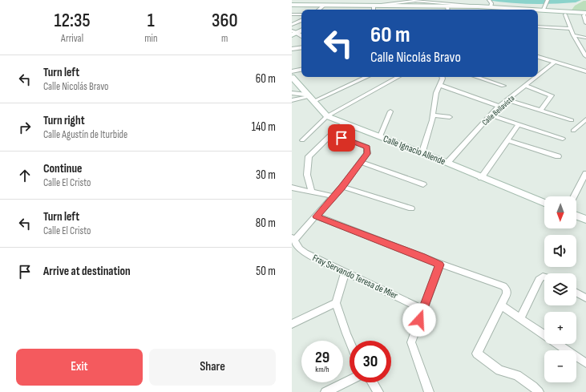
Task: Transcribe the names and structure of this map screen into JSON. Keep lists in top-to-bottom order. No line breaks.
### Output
{"streets":{"main road":["Calle Ignacio Allende"],"street":["Calle Bellavista","Fray Servando Teresa de Mier"]},"crossings":[["Calle Bellavista","Calle Ignacio Allende"]],"north":"bottom","page":{"eta":["12:35","Arrival","1","min","360","m"],"turn":["60 m","Calle Nicolás Bravo"],"list":[{"name":"Turn left","note":"Calle Nicolás Bravo","value":"60 m"},{"name":"Turn right","note":"Calle Agustín de Iturbide","value":"140 m"},{"name":"Continue","note":"Calle El Cristo","value":"30 m"},{"name":"Turn left","note":"Calle El Cristo","value":"80 m"},{"name":"Arrive at destination","value":"50 m"}],"map_buttons":["+","−"],"speed":"29 km/h","limit":"30","buttons":["Exit","Share"]}}
